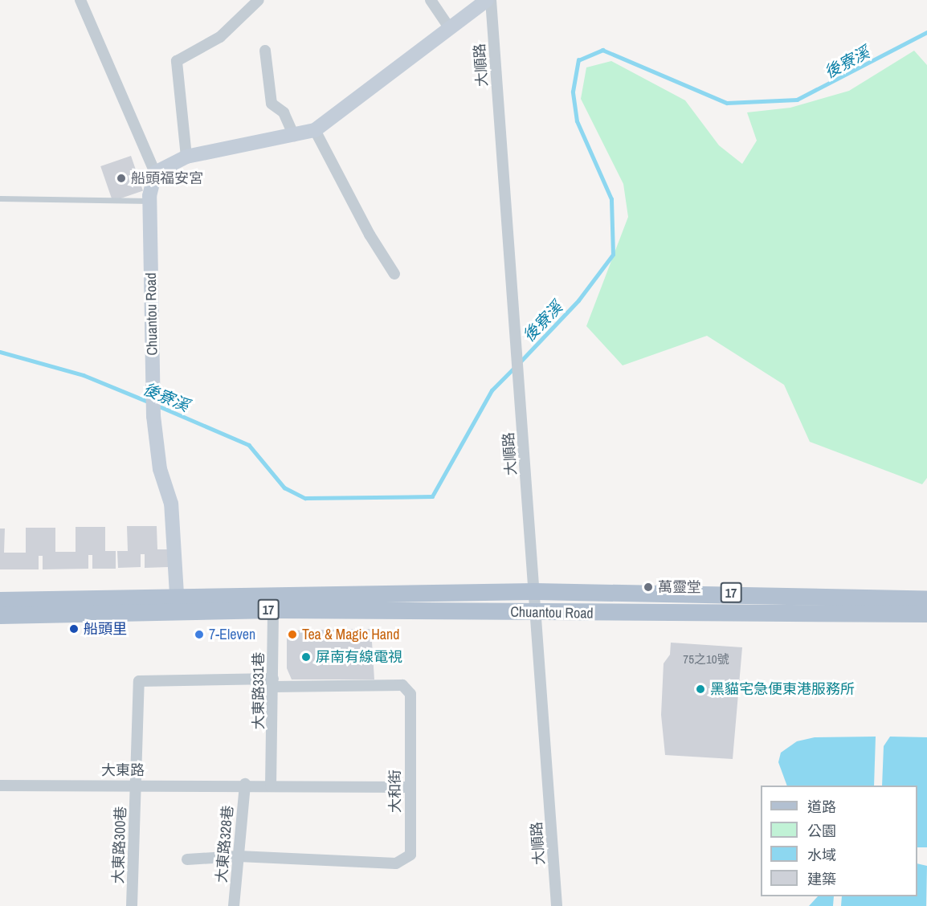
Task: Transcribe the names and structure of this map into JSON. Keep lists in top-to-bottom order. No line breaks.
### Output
{"streets":{"main road":["Chuantou Road","17"],"street":["大順路","大東路331巷","大東路","大和街","大東路328巷","大東路300巷"]},"crossings":[["大順路","Chuantou Road"],["Chuantou Road","大東路331巷"],["大東路331巷","大東路"],["大東路331巷","大和街"],["大東路","大和街"],["大東路","大東路328巷"],["大東路","大東路300巷"],["大和街","大東路328巷"],["大和街","大東路300巷"]],"water":["後寮溪"],"places":["船頭福安宮","萬靈堂","船頭里","7-Eleven","Tea & Magic Hand","屏南有線電視","黑貓宅急便東港服務所"],"house_numbers":["75之10號"],"legend":["道路","公園","水域","建築"]}
